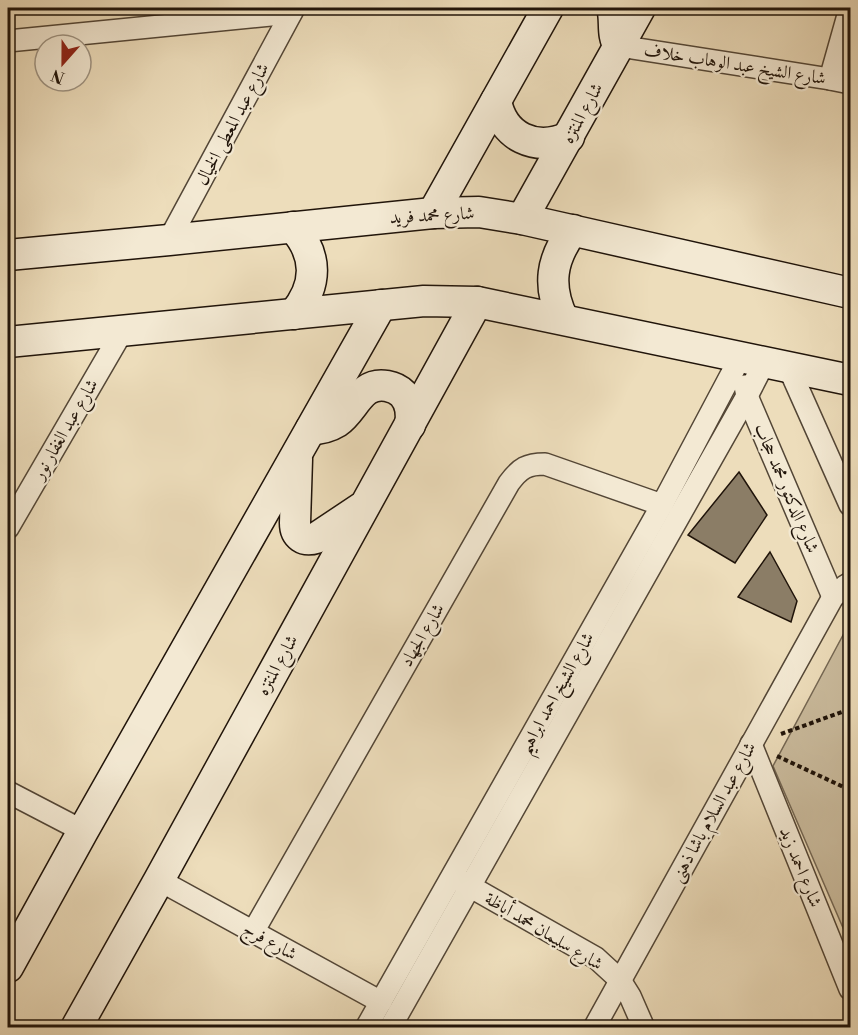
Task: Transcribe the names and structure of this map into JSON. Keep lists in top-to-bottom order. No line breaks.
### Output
{"streets":{"street":["شارع الشيخ عبد الوهاب خلاف","شارع المنتزه","شارع عبد المعطى الخيال","شارع محمد فريد","شارع عبد الغفار نور","شارع الدكتور محمد حجاب","شارع الجهاد","شارع الشيخ احمد ابراهيم","شارع عبد السلام باشا ذهنى","شارع احمد زيد","شارع سليمان محمد أباظة","شارع فرج"]},"crossings":[["شارع الشيخ عبد الوهاب خلاف","شارع المنتزه"],["شارع المنتزه","شارع محمد فريد"],["شارع المنتزه","شارع فرج"],["شارع عبد المعطى الخيال","شارع محمد فريد"],["شارع الدكتور محمد حجاب","شارع الشيخ احمد ابراهيم"],["شارع الدكتور محمد حجاب","شارع عبد السلام باشا ذهنى"],["شارع الجهاد","شارع الشيخ احمد ابراهيم"],["شارع الجهاد","شارع فرج"],["شارع الشيخ احمد ابراهيم","شارع سليمان محمد أباظة"],["شارع الشيخ احمد ابراهيم","شارع فرج"],["شارع عبد السلام باشا ذهنى","شارع احمد زيد"],["شارع عبد السلام باشا ذهنى","شارع سليمان محمد أباظة"]],"north":"bottom"}
